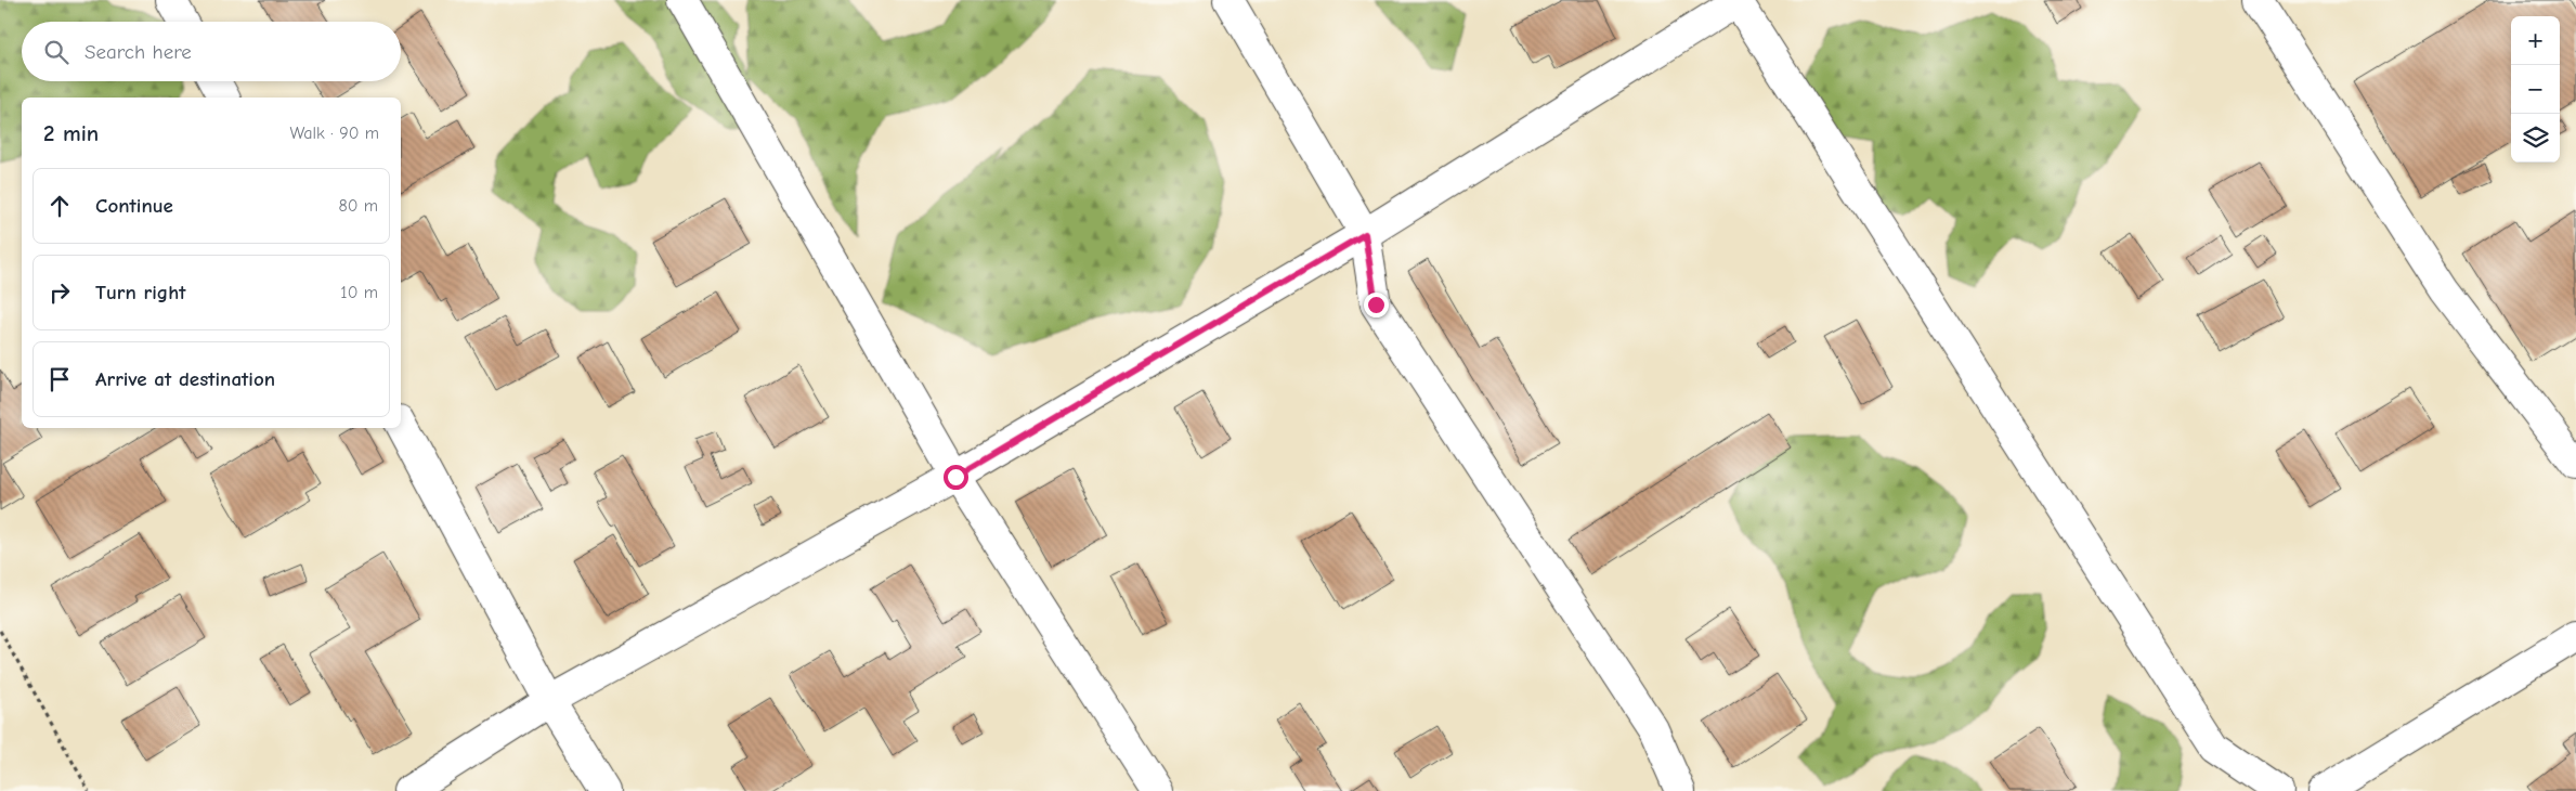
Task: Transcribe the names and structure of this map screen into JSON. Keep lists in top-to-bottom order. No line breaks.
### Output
{"page":{"map_buttons":["+","−"],"search":"Search here","heading":["2 min","Walk · 90 m"],"list":[["Continue","80 m"],["Turn right","10 m"],"Arrive at destination"]}}
